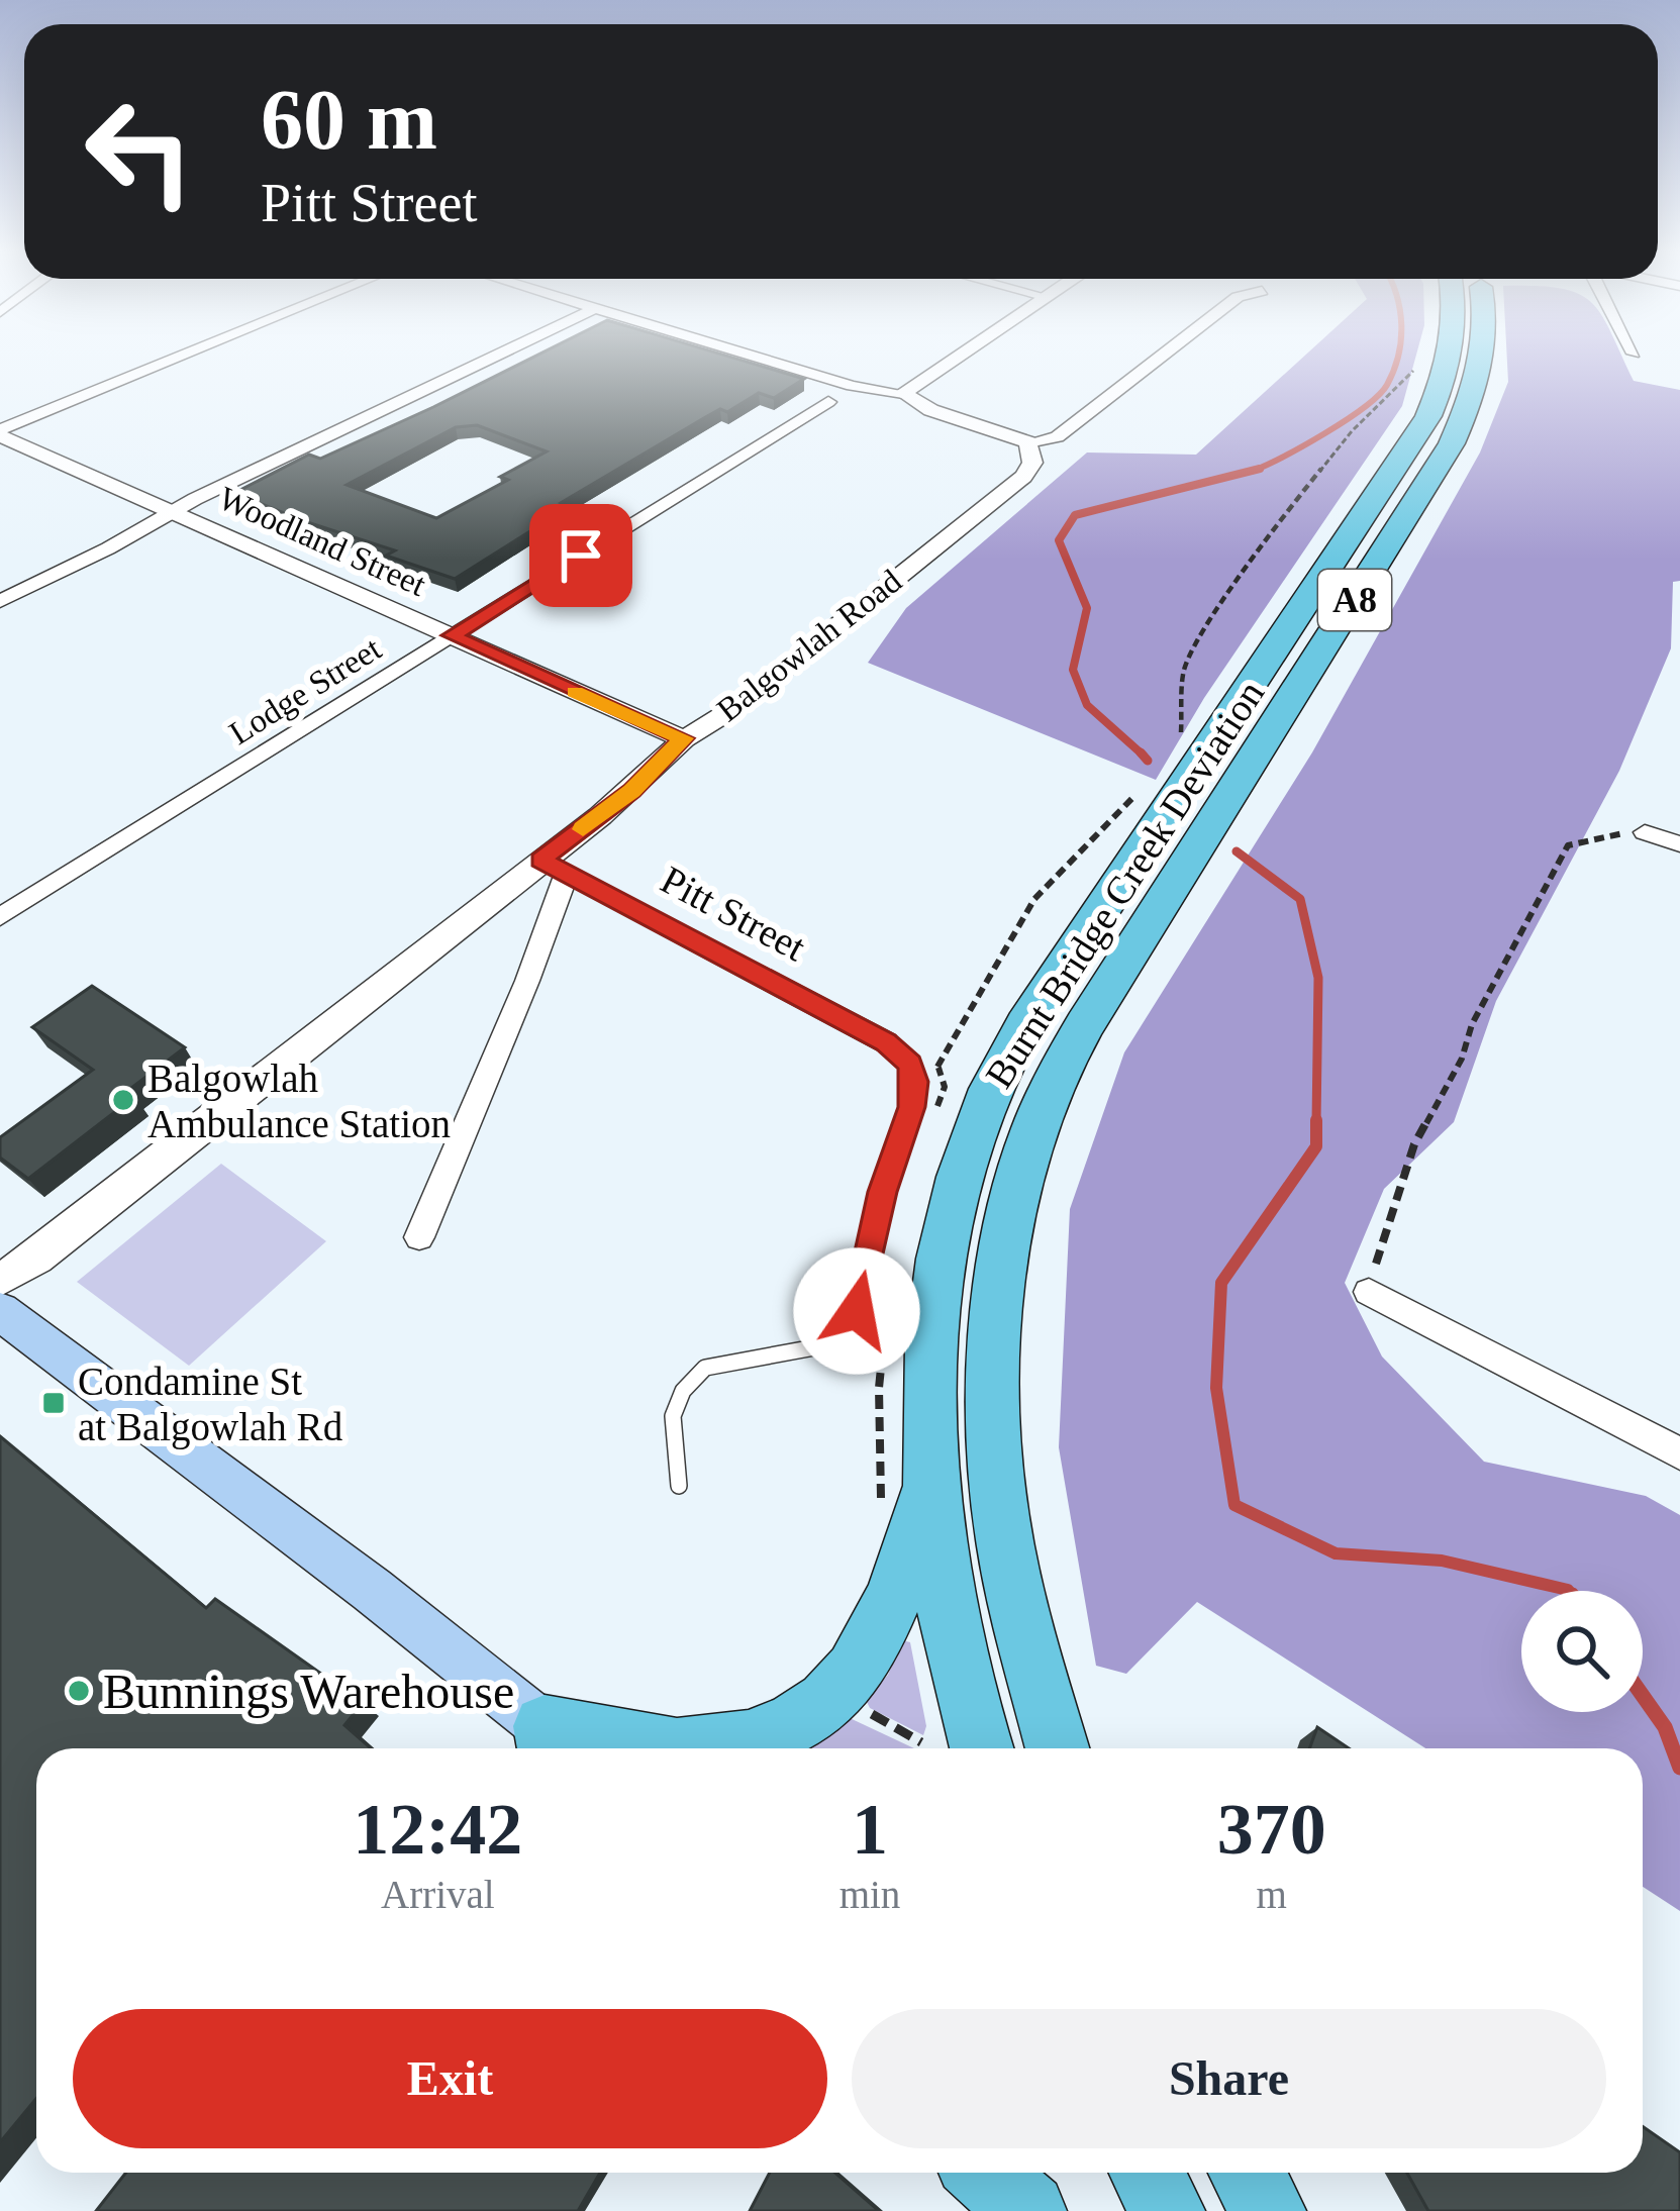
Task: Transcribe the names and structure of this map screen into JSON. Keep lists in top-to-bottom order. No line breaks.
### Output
{"streets":{"highway":["A8","Burnt Bridge Creek Deviation"],"street":["Woodland Street","Balgowlah Road","Lodge Street","Pitt Street"]},"crossings":[["Woodland Street","Balgowlah Road"],["Woodland Street","Lodge Street"],["Balgowlah Road","Pitt Street"]],"places":{"other":["Balgowlah Ambulance Station","Bunnings Warehouse"],"transit":["Condamine St at Balgowlah Rd"]},"page":{"turn":["60 m","Pitt Street"],"eta":["12:42","Arrival","1","min","370","m"],"buttons":["Exit","Share"]}}
